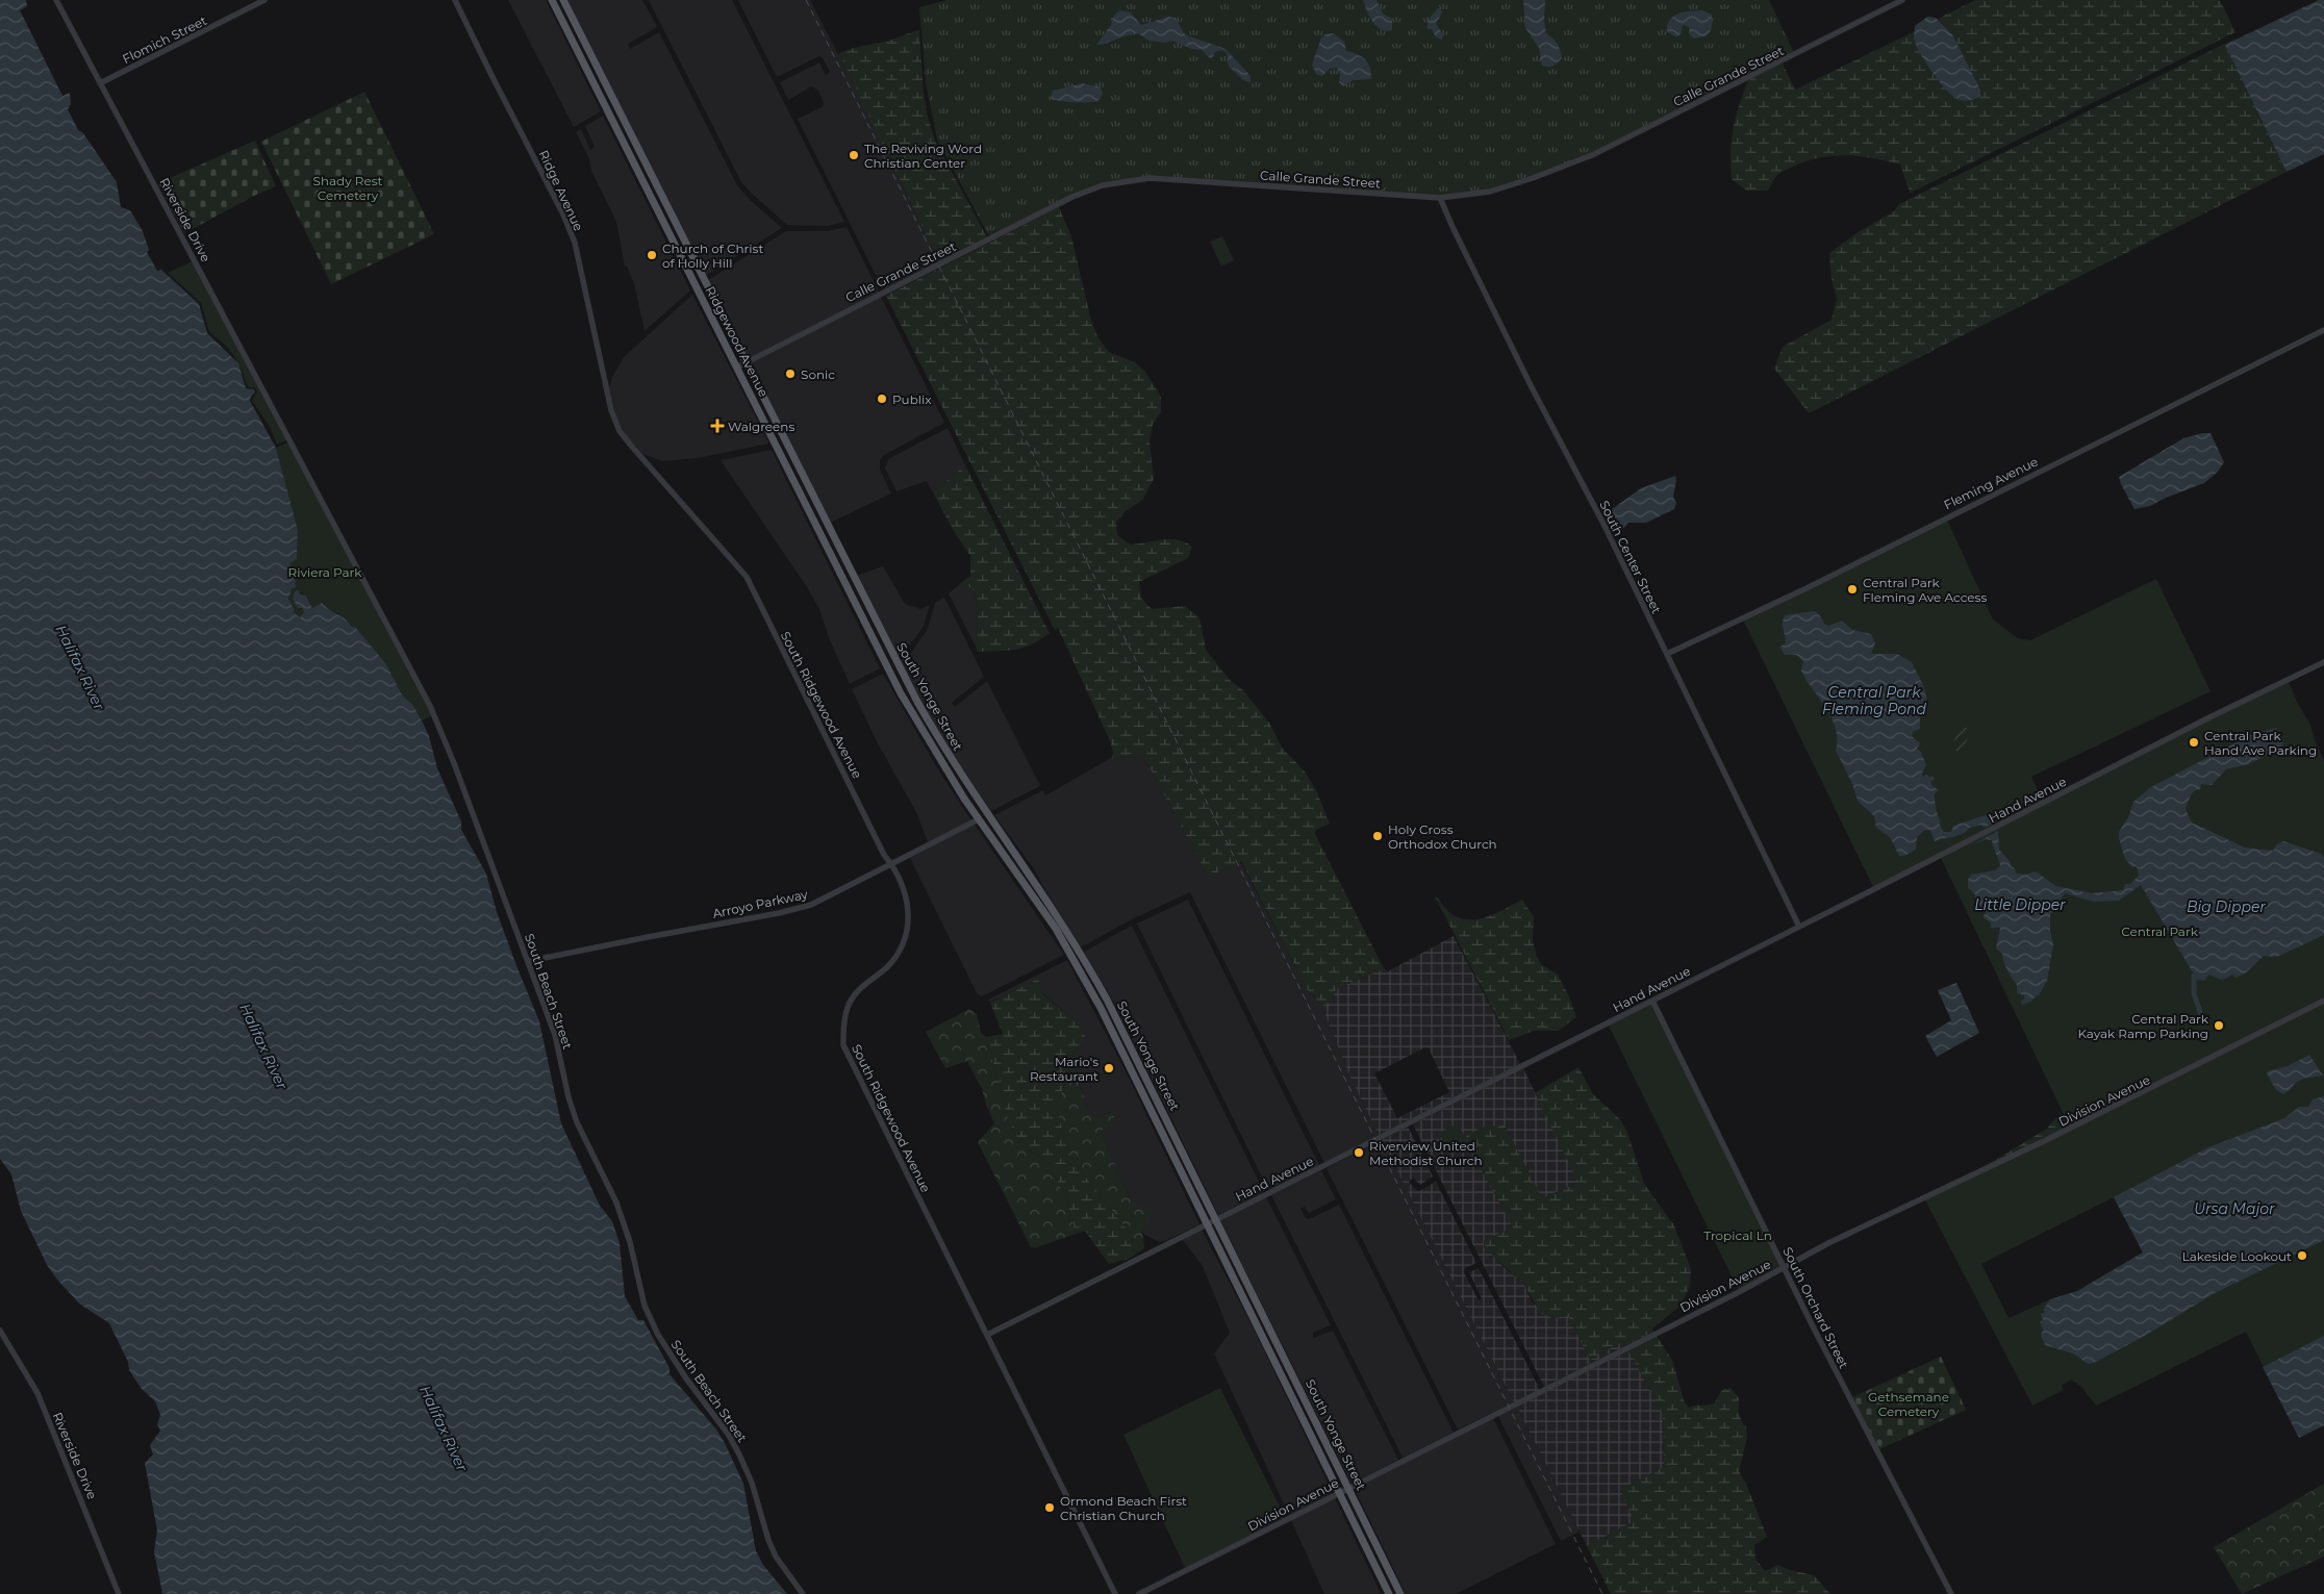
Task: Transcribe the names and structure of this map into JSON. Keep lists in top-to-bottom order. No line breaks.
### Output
{"streets":{"main road":["Ridgewood Avenue","South Yonge Street"],"street":["Flomich Street","Calle Grande Street","Ridge Avenue","Riverside Drive","Fleming Avenue","South Center Street","South Ridgewood Avenue","Hand Avenue","Arroyo Parkway","South Beach Street","Division Avenue","South Orchard Street"]},"crossings":[["Flomich Street","Riverside Drive"],["Calle Grande Street","Ridgewood Avenue"],["Calle Grande Street","South Center Street"],["Ridge Avenue","South Ridgewood Avenue"],["Riverside Drive","South Beach Street"],["Ridgewood Avenue","South Yonge Street"],["Fleming Avenue","South Center Street"],["South Center Street","Hand Avenue"],["South Yonge Street","Hand Avenue"],["South Yonge Street","Arroyo Parkway"],["South Yonge Street","Division Avenue"],["South Ridgewood Avenue","Hand Avenue"],["South Ridgewood Avenue","Arroyo Parkway"],["Hand Avenue","South Orchard Street"],["Arroyo Parkway","South Beach Street"],["Division Avenue","South Orchard Street"]],"water":["Halifax River","Central Park Fleming Pond","Little Dipper","Big Dipper","Ursa Major"],"parks":["Shady Rest Cemetery","Riviera Park","Central Park","Tropical Ln","Gethsemane Cemetery"],"places":{"other":["The Reviving Word Christian Center","Church of Christ of Holly Hill","Sonic","Publix","Central Park Fleming Ave Access","Central Park Hand Ave Parking","Holy Cross Orthodox Church","Central Park Kayak Ramp Parking","Mario's Restaurant","Riverview United Methodist Church","Lakeside Lookout","Ormond Beach First Christian Church"],"health":["Walgreens"]}}
